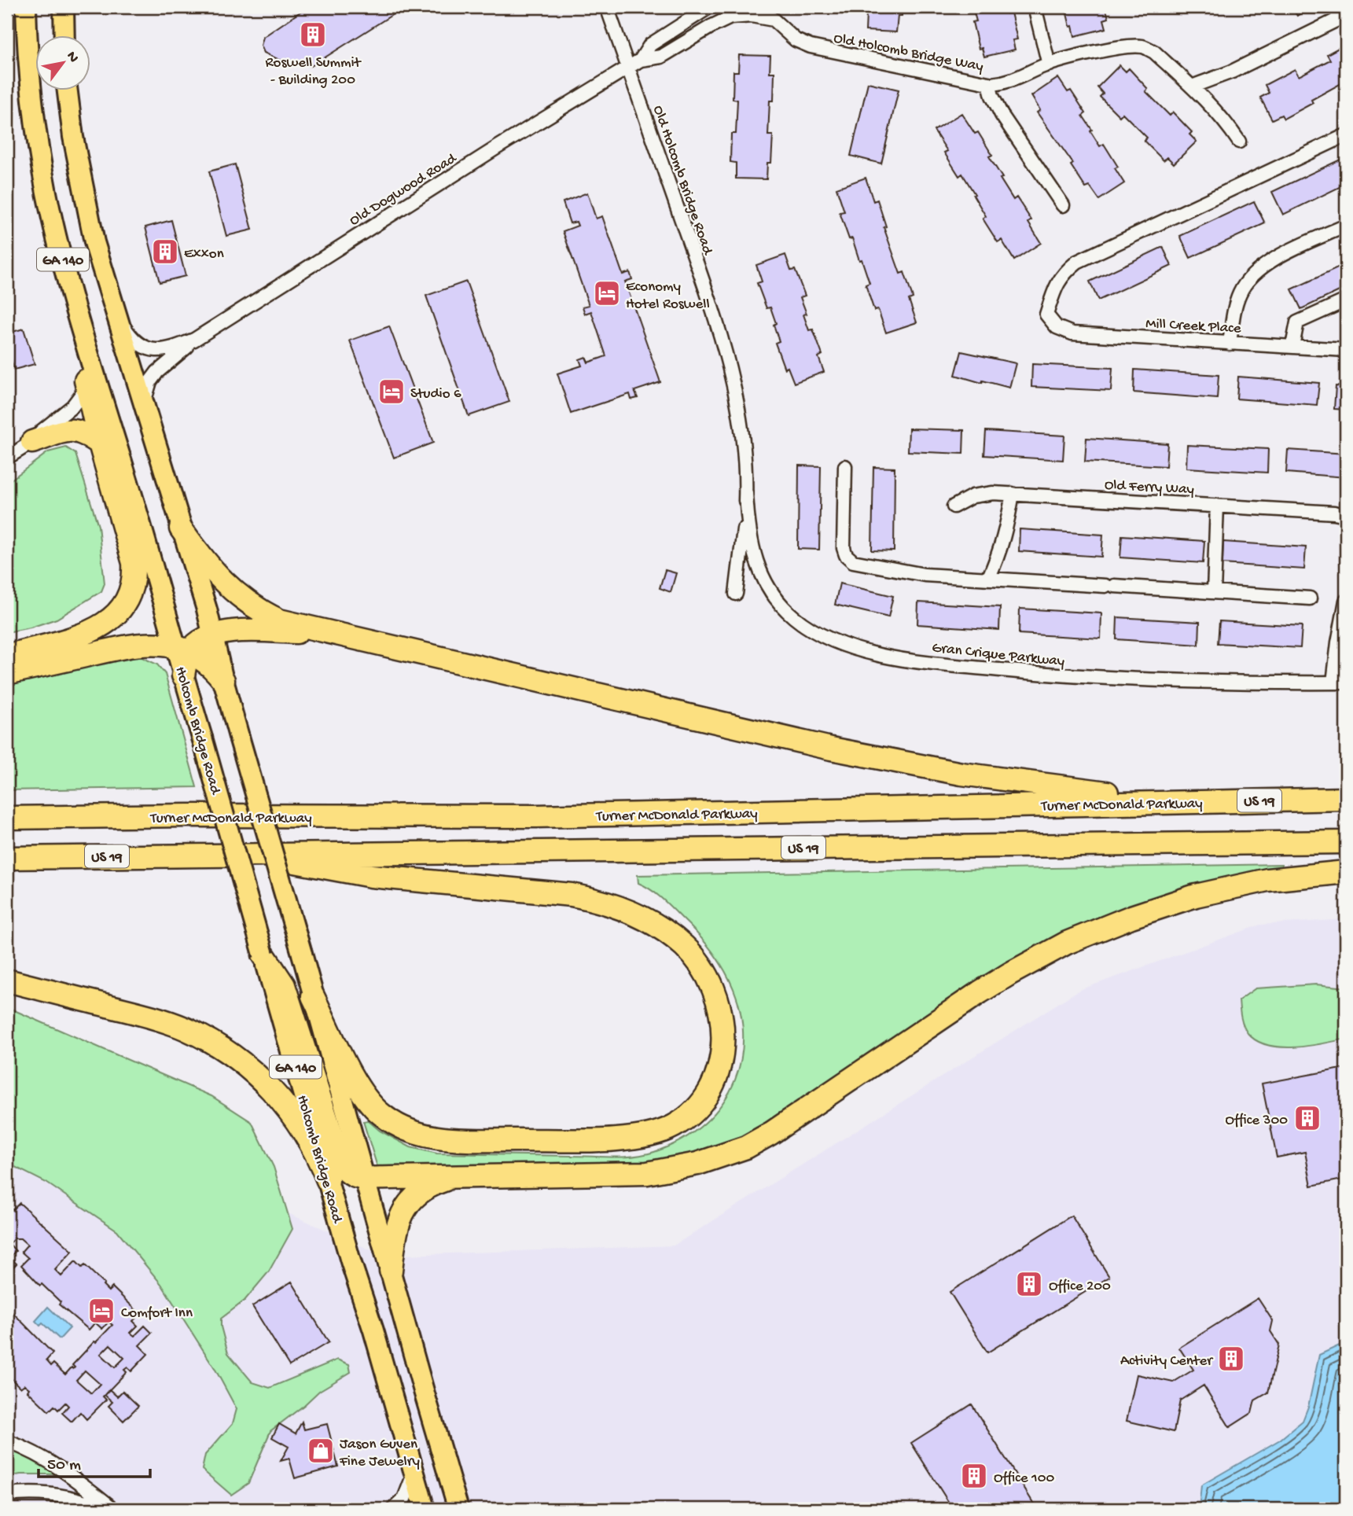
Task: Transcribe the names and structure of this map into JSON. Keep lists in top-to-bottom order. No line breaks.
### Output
{"streets":{"highway":["US 19","Turner McDonald Parkway"],"main road":["GA 140","Holcomb Bridge Road"],"street":["Old Holcomb Bridge Way","Old Holcomb Bridge Road","Old Dogwood Road","Mill Creek Place","Old Ferry Way","Gran Crique Parkway"]},"crossings":[["Old Holcomb Bridge Road","Old Dogwood Road"],["Old Holcomb Bridge Road","Gran Crique Parkway"],["Old Dogwood Road","GA 140"]],"places":{"building":["Roswell Summit - Building 200","Exxon","Office 300","Office 200","Activity Center","Office 100"],"hotel":["Economy Hotel Roswell","Studio 6","Comfort Inn"],"shop":["Jason Guven Fine Jewelry"]},"scale_bar":"50 m","north":"top right"}
